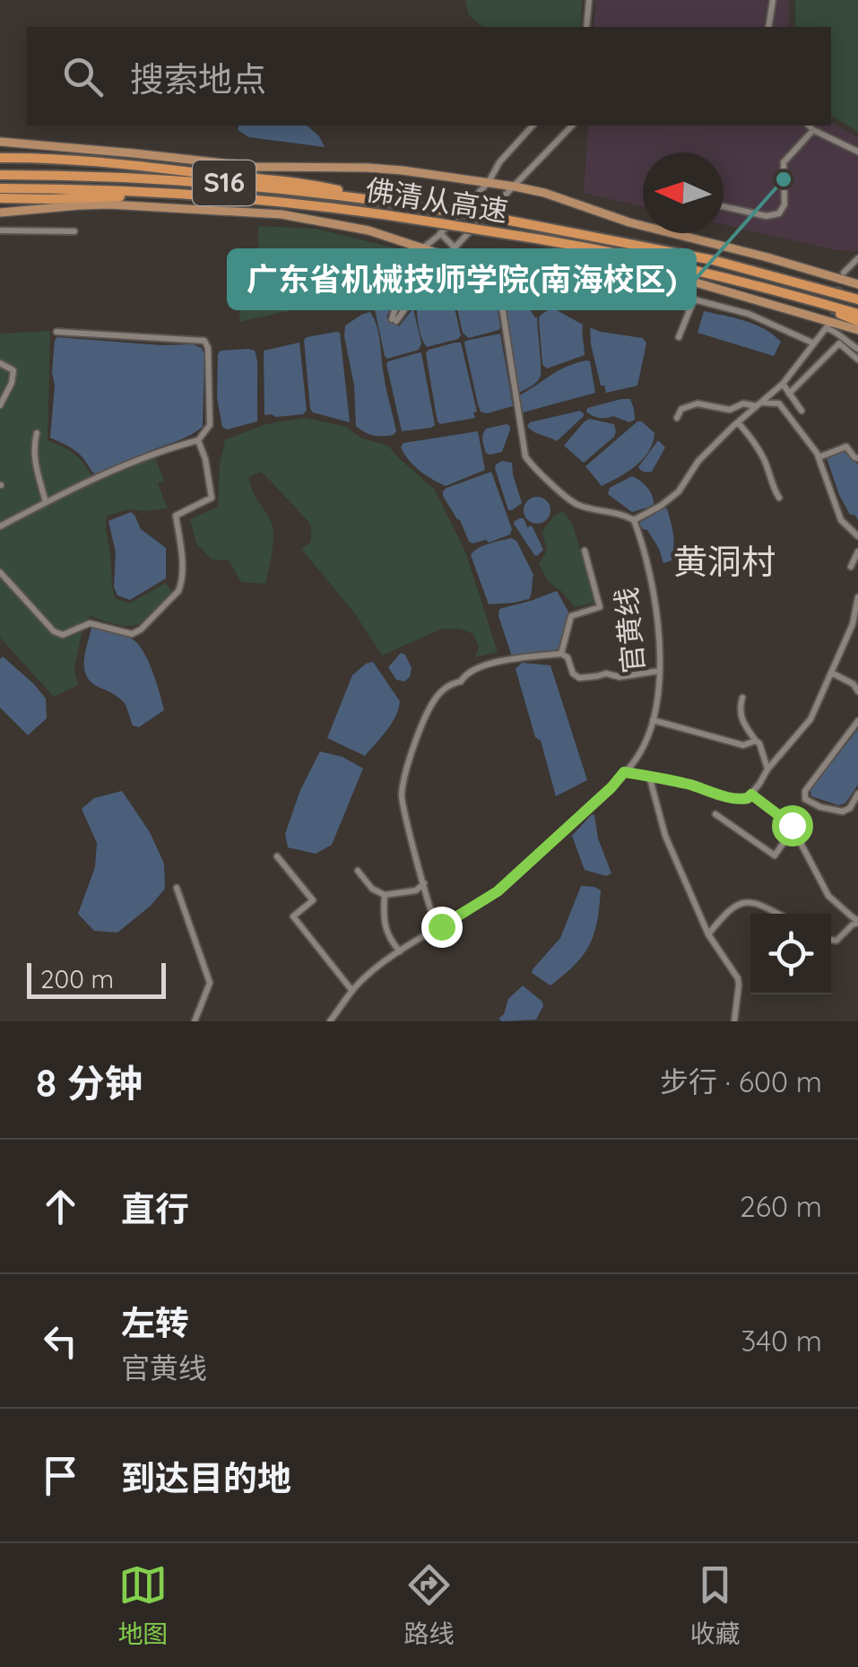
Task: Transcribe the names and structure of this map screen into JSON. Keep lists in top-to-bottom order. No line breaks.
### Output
{"streets":{"highway":["S16","佛清从高速"],"street":["官黄线"]},"districts":["黄洞村"],"places":["广东省机械技师学院(南海校区)"],"scale_bar":"200 m","north":"left","page":{"search":"搜索地点","scale":"200 m","heading":["8 分钟","步行 · 600 m"],"list":[["直行","260 m"],["左转","官黄线","340 m"],"到达目的地"],"nav":["地图","路线","收藏"]}}
